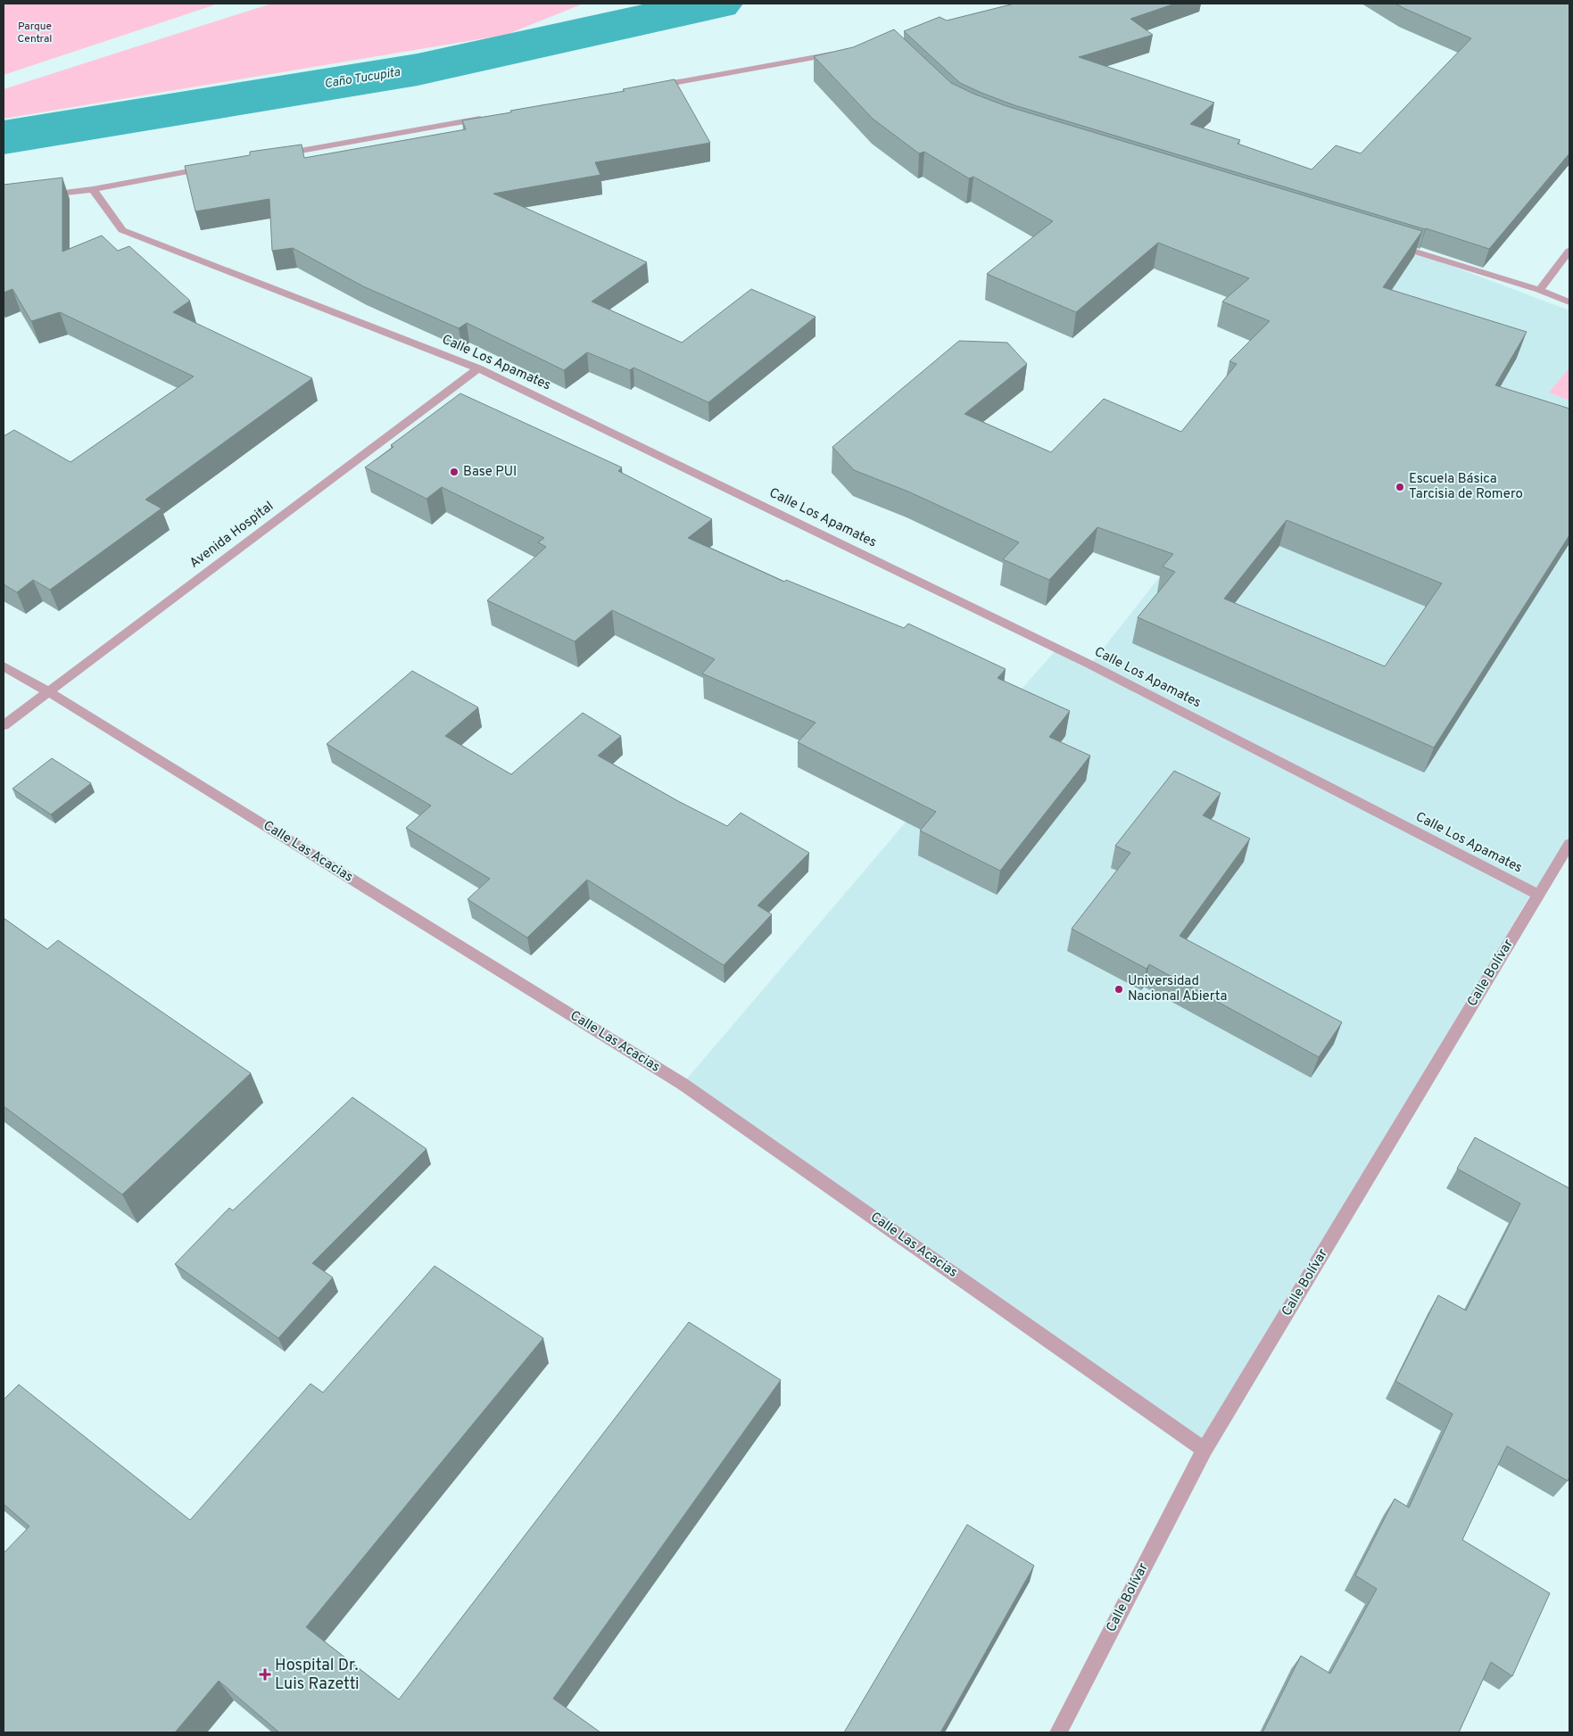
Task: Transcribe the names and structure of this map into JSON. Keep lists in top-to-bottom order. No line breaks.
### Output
{"streets":{"street":["Calle Los Apamates","Avenida Hospital","Calle Las Acacias","Calle Bolívar"]},"crossings":[["Calle Los Apamates","Avenida Hospital"],["Calle Los Apamates","Calle Bolívar"],["Avenida Hospital","Calle Las Acacias"],["Calle Las Acacias","Calle Bolívar"]],"water":["Caño Tucupita"],"parks":["Parque Central"],"places":{"other":["Base PUI","Escuela Básica Tarcisia de Romero","Universidad Nacional Abierta"],"health":["Hospital Dr. Luis Razetti"]}}
